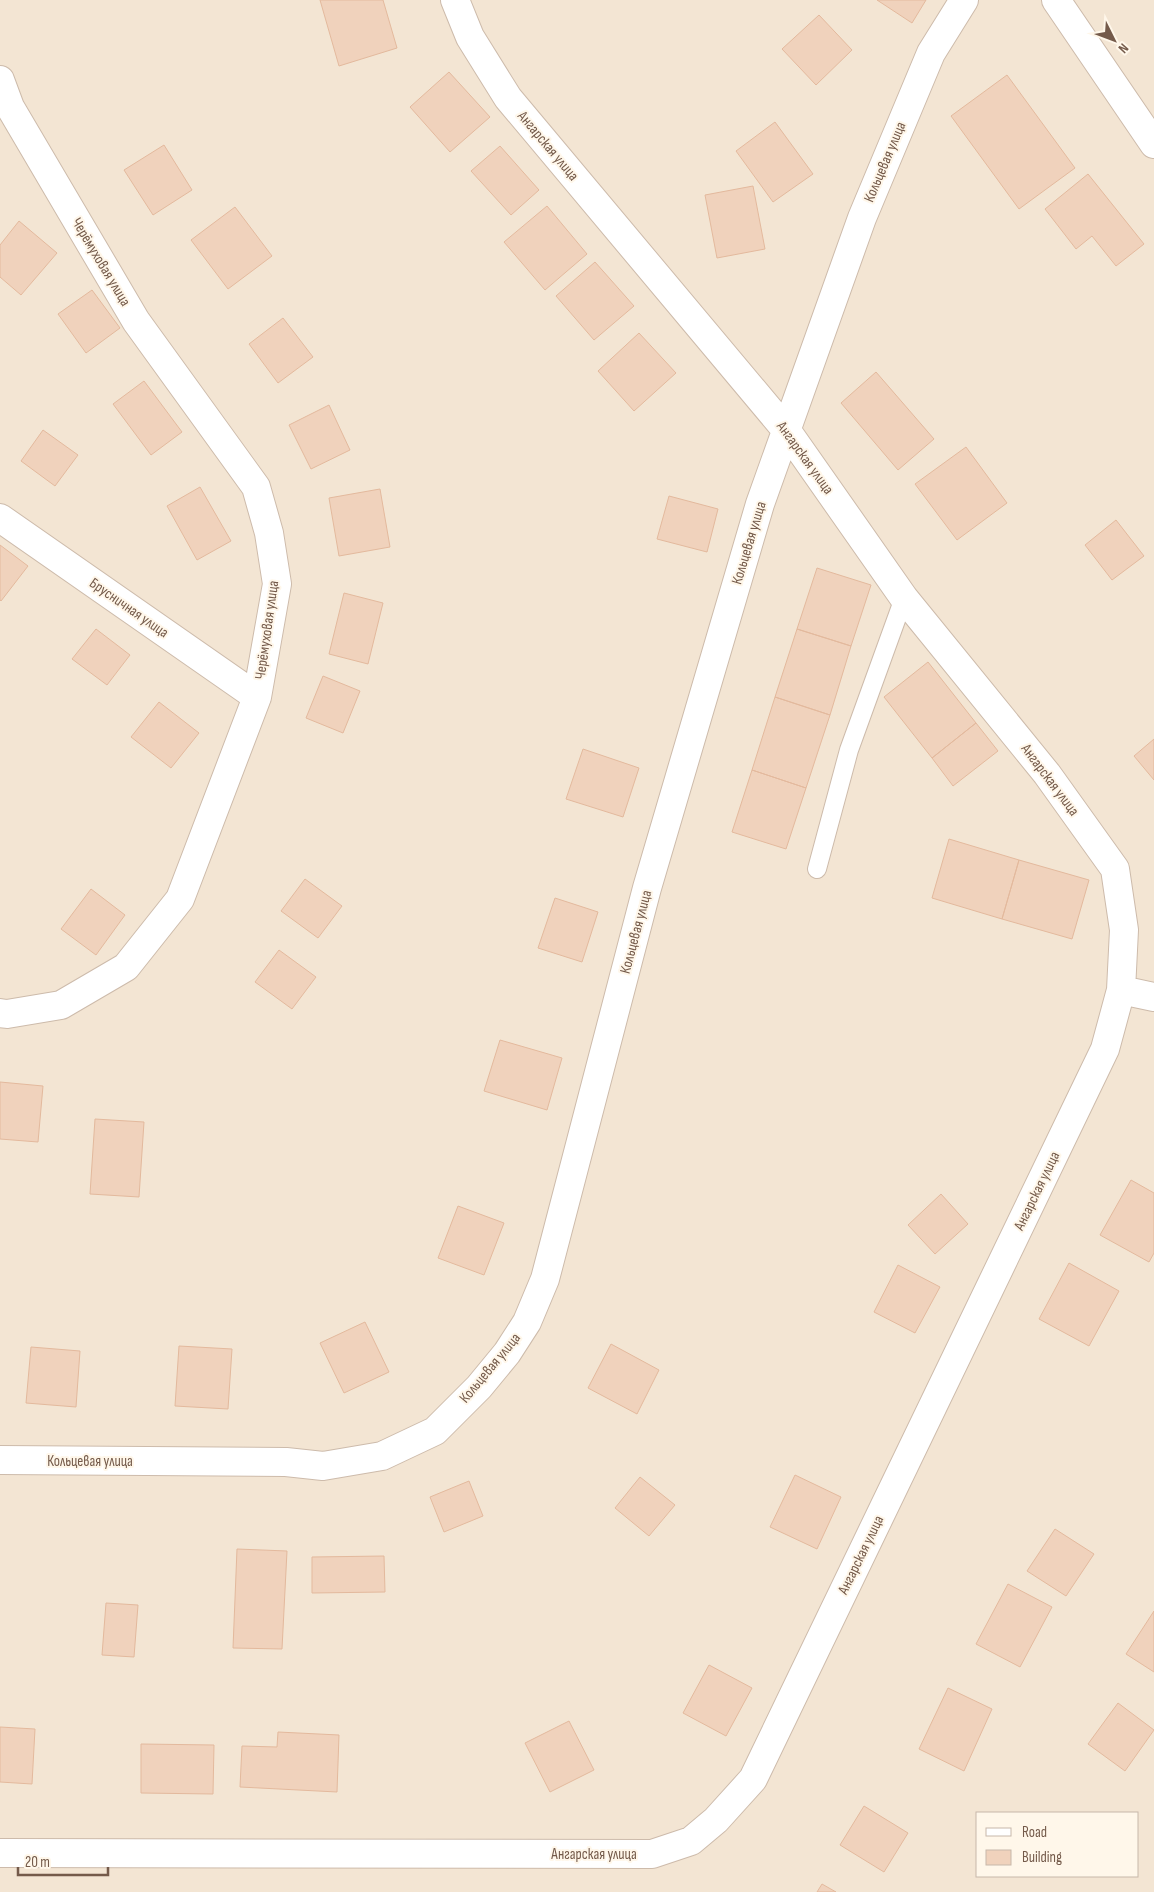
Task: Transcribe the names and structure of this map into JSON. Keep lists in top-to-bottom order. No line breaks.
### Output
{"streets":{"street":["Ангарская улица","Кольцевая улица","Черёмуховая улица","Брусничная улица"]},"crossings":[["Ангарская улица","Кольцевая улица"],["Черёмуховая улица","Брусничная улица"]],"legend":["Road","Building"],"scale_bar":"20 m","north":"bottom right"}
